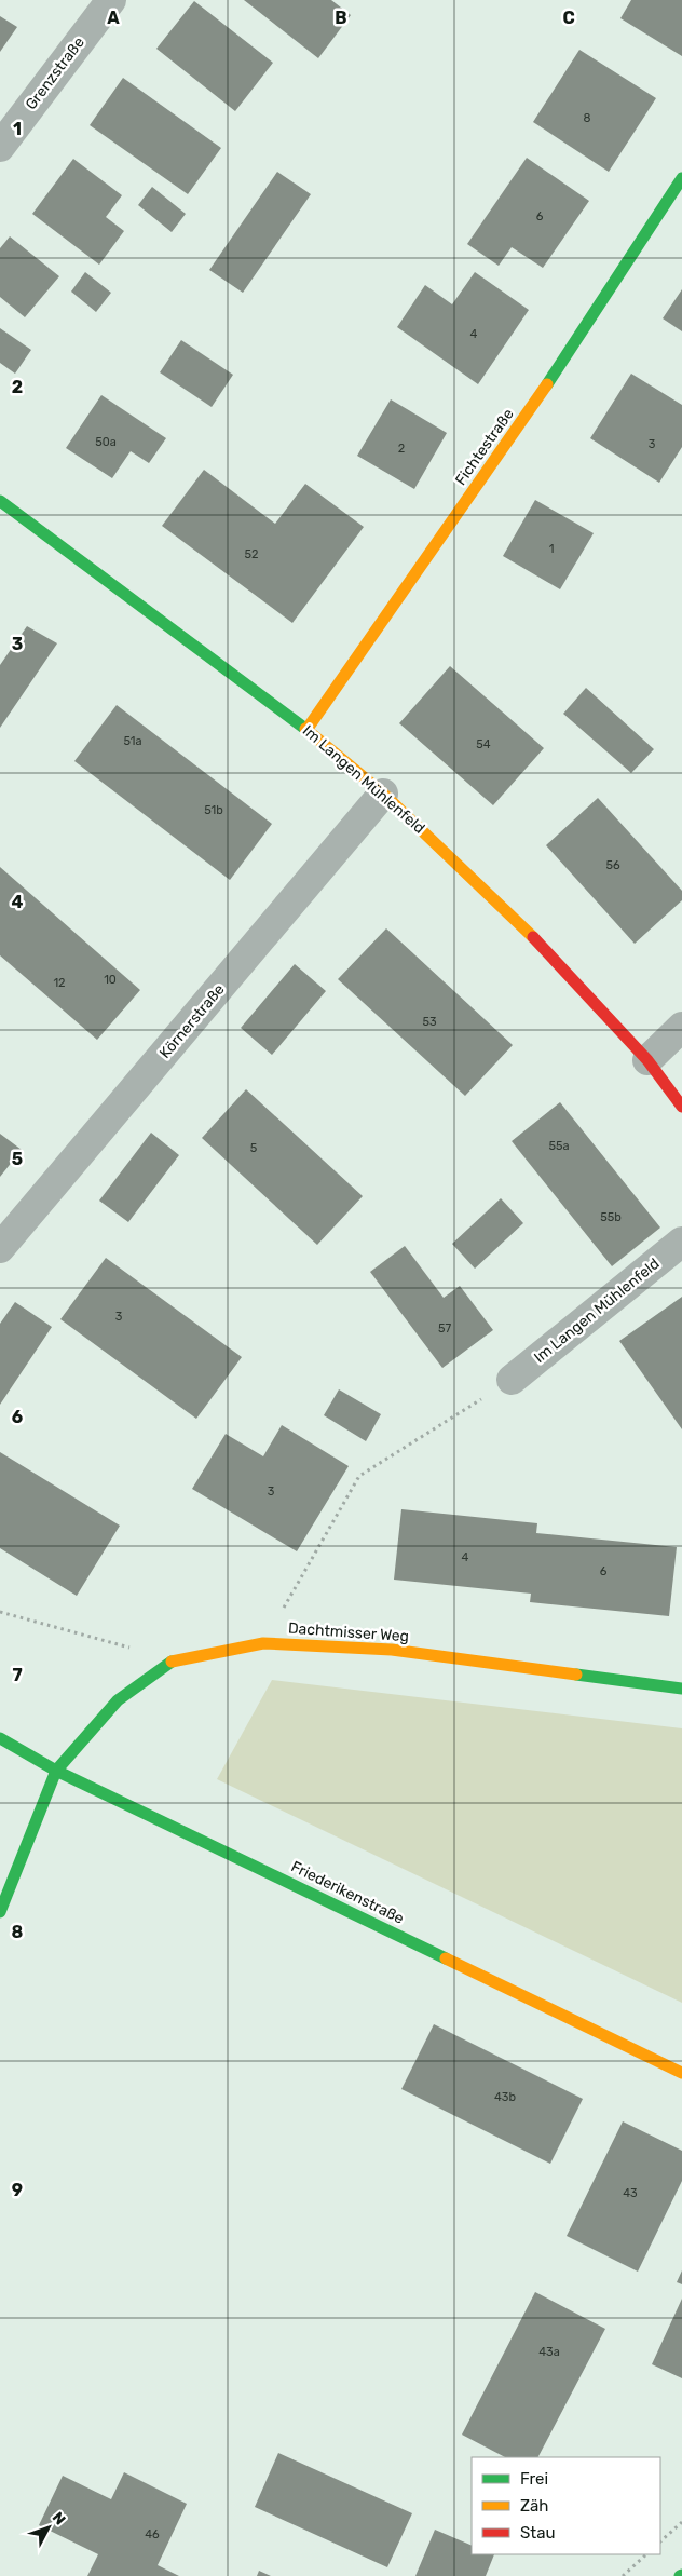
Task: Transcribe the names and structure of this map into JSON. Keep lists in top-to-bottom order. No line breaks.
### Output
{"streets":{"street":["Grenzstraße","Fichtestraße","Im Langen Mühlenfeld","Körnerstraße","Dachtmisser Weg","Friederikenstraße"]},"crossings":[["Fichtestraße","Im Langen Mühlenfeld"],["Im Langen Mühlenfeld","Körnerstraße"],["Dachtmisser Weg","Friederikenstraße"]],"house_numbers":["8","6","4","50a","3","2","1","52","51a","54","51b","56","10","12","53","55a","5","55b","3","57","3","4","6","43b","43","43a","46"],"legend":["Frei","Zäh","Stau"],"north":"top right","grid":{"columns":["A","B","C"],"rows":["1","2","3","4","5","6","7","8","9"]}}
